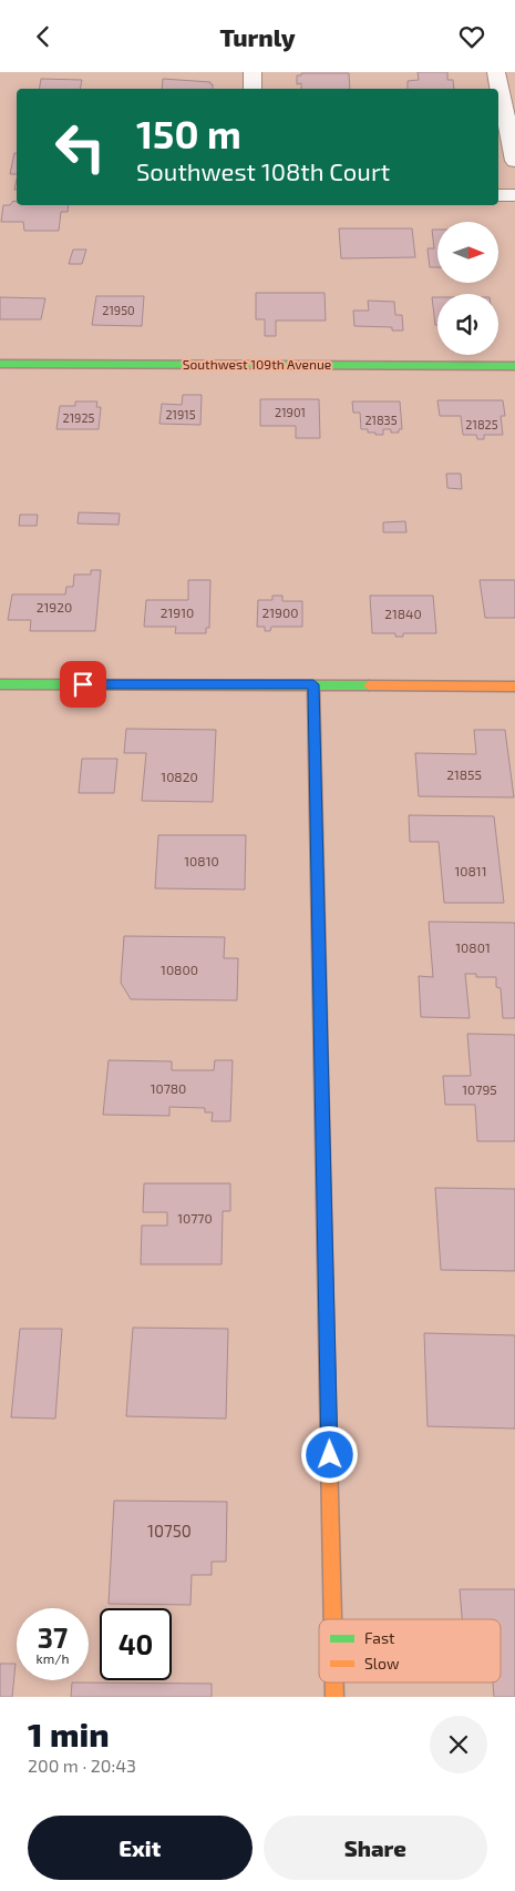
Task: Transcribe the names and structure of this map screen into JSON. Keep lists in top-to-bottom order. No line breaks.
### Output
{"streets":{"street":["Southwest 109th Avenue"]},"house_numbers":["21950","21901","21915","21925","21835","21825","21920","21910","21900","21840","21855","10820","10810","10811","10801","10800","10780","10795","10770","10750"],"legend":["Fast","Slow"],"north":"right","page":{"header":"Turnly","turn":["150 m","Southwest 108th Court"],"speed":"37 km/h","limit":"40","heading":["1 min","200 m · 20:43"],"buttons":["Exit","Share"]}}
